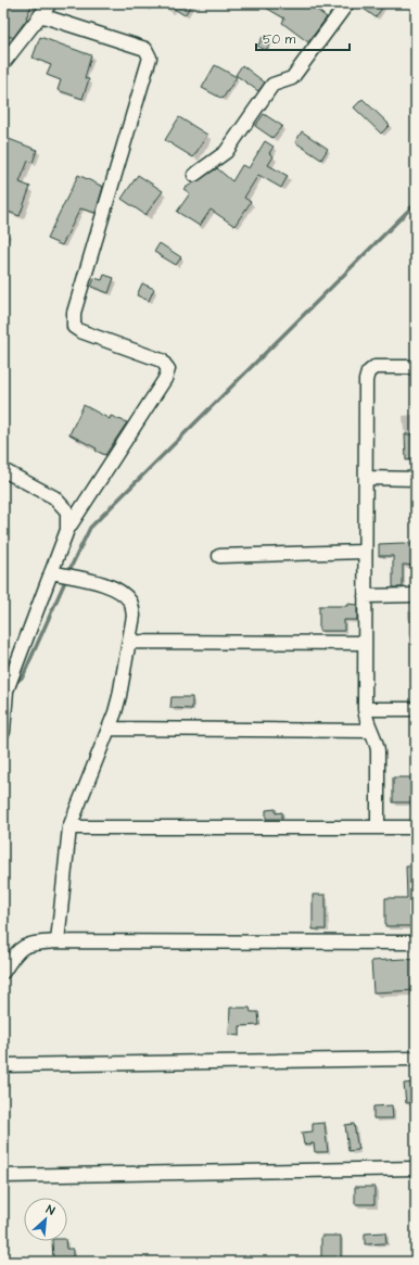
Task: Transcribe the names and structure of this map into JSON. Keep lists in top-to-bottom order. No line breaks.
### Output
{"scale_bar":"50 m","north":"top right"}
